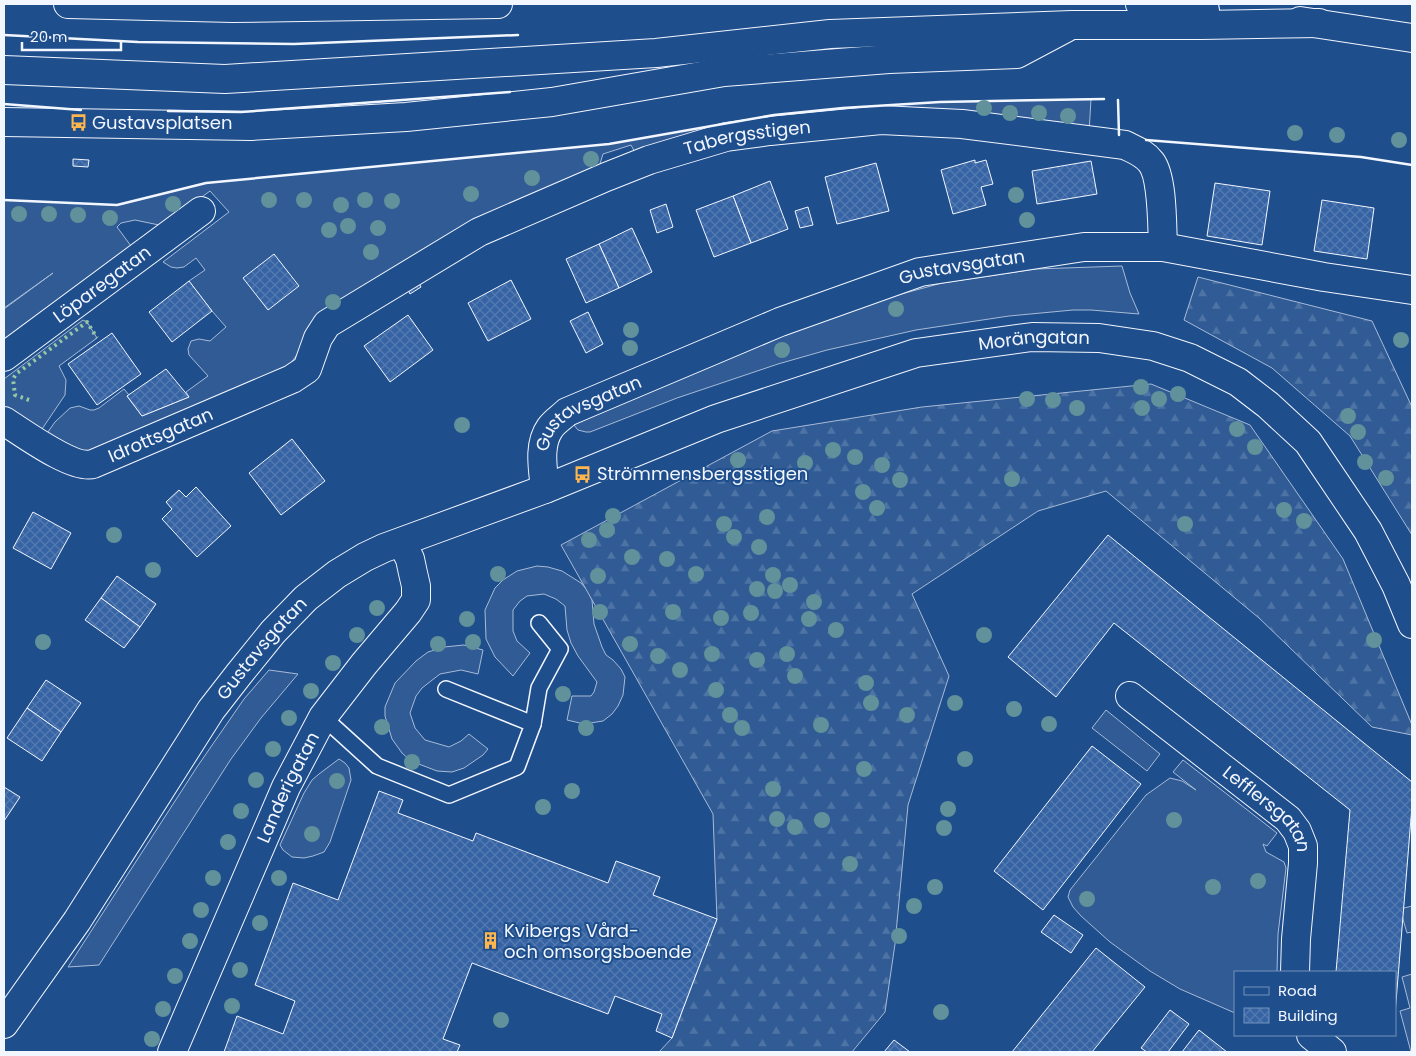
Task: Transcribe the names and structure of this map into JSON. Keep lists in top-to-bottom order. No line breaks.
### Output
{"streets":{"main road":["Tabergsstigen","Gustavsgatan","Löparegatan","Morängatan","Idrottsgatan","Landerigatan","Lefflersgatan"]},"crossings":[["Tabergsstigen","Gustavsgatan"],["Tabergsstigen","Idrottsgatan"],["Gustavsgatan","Morängatan"],["Gustavsgatan","Landerigatan"]],"places":{"bus stop":["Gustavsplatsen","Strömmensbergsstigen"],"building":["Kvibergs Vård- och omsorgsboende"]},"legend":["Road","Building"],"scale_bar":"20 m"}
